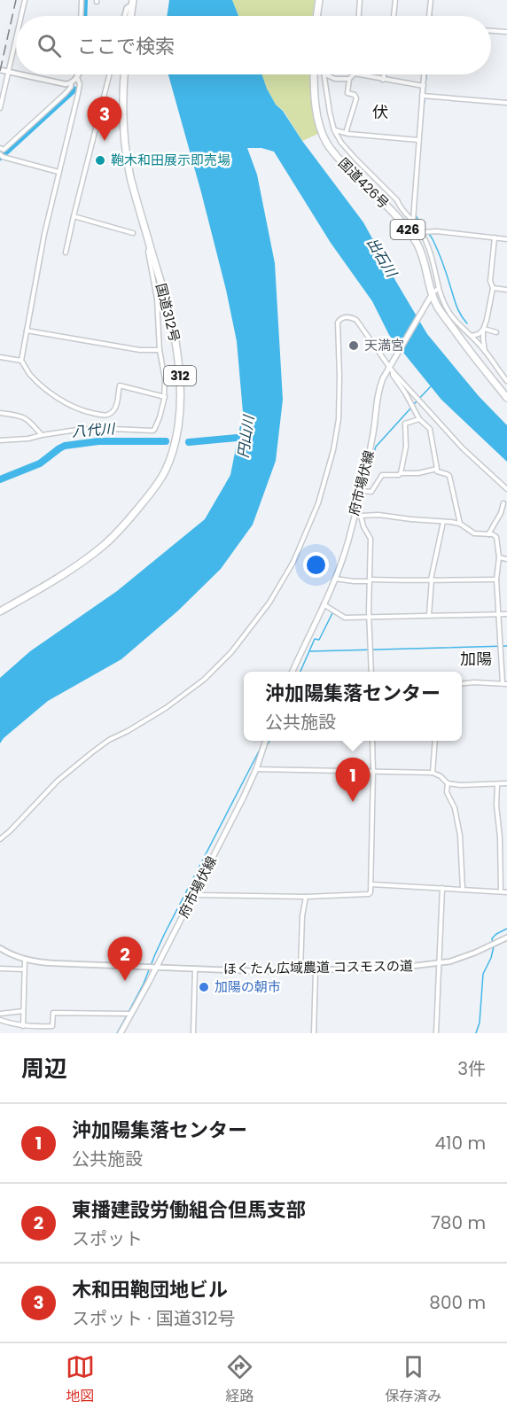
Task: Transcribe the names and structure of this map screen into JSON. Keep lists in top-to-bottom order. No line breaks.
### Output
{"streets":{"highway":["国道426号","426","国道312号","312"],"main road":["府市場伏線"],"street":["ほくたん広域農道 コスモスの道"]},"crossings":[["国道426号","府市場伏線"],["府市場伏線","ほくたん広域農道 コスモスの道"]],"districts":["伏","加陽"],"water":["出石川","八代川","円山川"],"places":["鞄木和田展示即売場","天満宮","加陽の朝市"],"page":{"search":"ここで検索","pins":["3","1","2"],"popup":["沖加陽集落センター","公共施設"],"heading":["周辺","3件"],"list":[{"mark":"1","name":"沖加陽集落センター","note":"公共施設","value":"410 m"},{"mark":"2","name":"東播建設労働組合但馬支部","note":"スポット","value":"780 m"},{"mark":"3","name":"木和田鞄団地ビル","note":"スポット · 国道312号","value":"800 m"}],"nav":["地図","経路","保存済み"]}}
